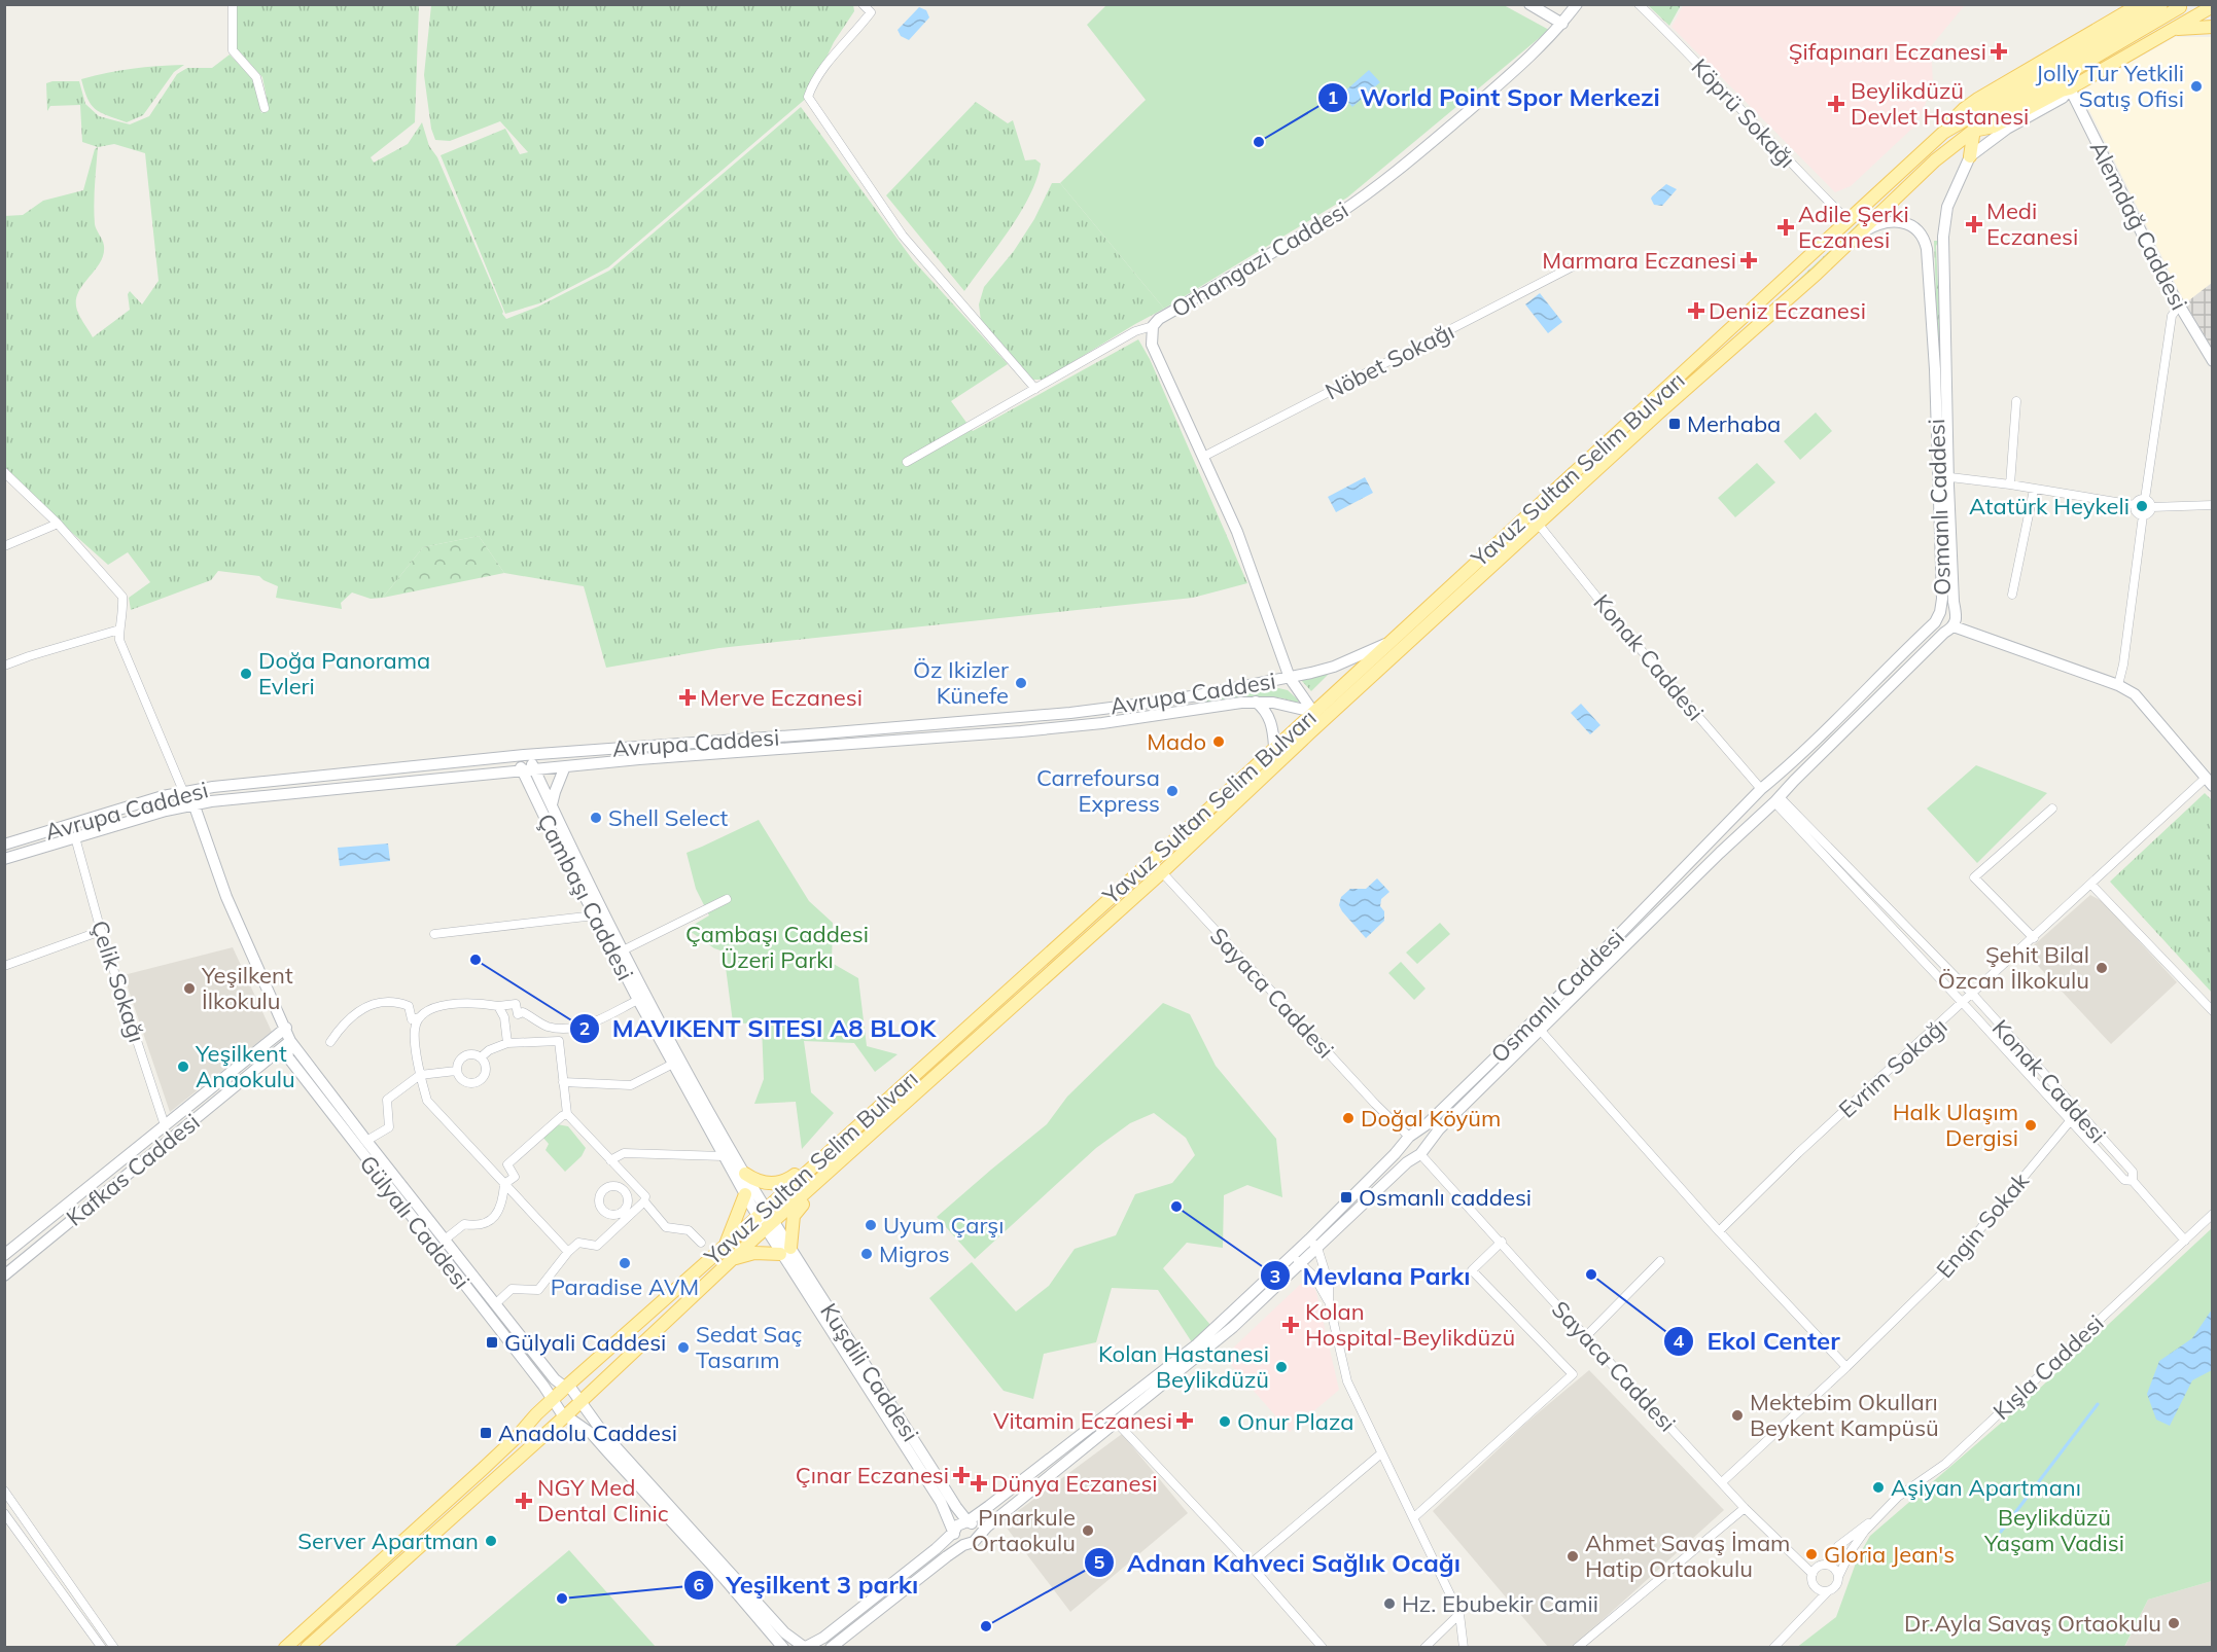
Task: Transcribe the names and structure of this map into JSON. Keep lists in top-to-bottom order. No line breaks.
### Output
{"streets":{"main road":["Alemdağ Caddesi","Orhangazi Caddesi","Yavuz Sultan Selim Bulvarı","Osmanlı Caddesi","Avrupa Caddesi","Çambaşı Caddesi","Kafkas Caddesi","Gülyalı Caddesi","Kuşdili Caddesi"],"street":["Köprü Sokağı","Nöbet Sokağı","Konak Caddesi","Çelik Sokağı","Sayaca Caddesi","Evrim Sokağı","Engin Sokak","Kışla Caddesi"]},"crossings":[["Köprü Sokağı","Yavuz Sultan Selim Bulvarı"],["Alemdağ Caddesi","Osmanlı Caddesi"],["Yavuz Sultan Selim Bulvarı","Osmanlı Caddesi"],["Yavuz Sultan Selim Bulvarı","Konak Caddesi"],["Yavuz Sultan Selim Bulvarı","Avrupa Caddesi"],["Yavuz Sultan Selim Bulvarı","Çambaşı Caddesi"],["Yavuz Sultan Selim Bulvarı","Sayaca Caddesi"],["Yavuz Sultan Selim Bulvarı","Gülyalı Caddesi"],["Yavuz Sultan Selim Bulvarı","Kuşdili Caddesi"],["Osmanlı Caddesi","Konak Caddesi"],["Osmanlı Caddesi","Sayaca Caddesi"],["Osmanlı Caddesi","Evrim Sokağı"],["Osmanlı Caddesi","Kuşdili Caddesi"],["Konak Caddesi","Evrim Sokağı"],["Konak Caddesi","Engin Sokak"],["Konak Caddesi","Kışla Caddesi"],["Avrupa Caddesi","Çambaşı Caddesi"],["Avrupa Caddesi","Çelik Sokağı"],["Avrupa Caddesi","Gülyalı Caddesi"],["Çambaşı Caddesi","Kuşdili Caddesi"],["Çelik Sokağı","Kafkas Caddesi"],["Sayaca Caddesi","Engin Sokak"],["Kafkas Caddesi","Gülyalı Caddesi"]],"parks":["Çambaşı Caddesi Üzeri Parkı","Beylikdüzü Yaşam Vadisi"],"places":{"health":["Şifapınarı Eczanesi","Beylikdüzü Devlet Hastanesi","Medi Eczanesi","Adile Şerki Eczanesi","Marmara Eczanesi","Deniz Eczanesi","Merve Eczanesi","Kolan Hospital-Beylikdüzü","Vitamin Eczanesi","Çınar Eczanesi","Dünya Eczanesi","NGY Med Dental Clinic"],"other":["Jolly Tur Yetkili Satış Ofisi","World Point Spor Merkezi","Atatürk Heykeli","Doğa Panorama Evleri","Öz Ikizler Künefe","Mado","Carrefoursa Express","Shell Select","MAVIKENT SITESI A8 BLOK","Şehit Bilal Özcan İlkokulu","Yeşilkent İlkokulu","Yeşilkent Anaokulu","Doğal Köyüm","Halk Ulaşım Dergisi","Mevlana Parkı","Uyum Çarşı","Migros","Paradise AVM","Ekol Center","Sedat Saç Tasarım","Kolan Hastanesi Beylikdüzü","Mektebim Okulları Beykent Kampüsü","Onur Plaza","Aşiyan Apartmanı","Pınarkule Ortaokulu","Server Apartman","Gloria Jean's","Ahmet Savaş İmam Hatip Ortaokulu","Yeşilkent 3 parkı","Hz. Ebubekir Camii","Dr.Ayla Savaş Ortaokulu","Adnan Kahveci Sağlık Ocağı"],"transit":["Merhaba","Osmanlı caddesi","Gülyali Caddesi","Anadolu Caddesi"]}}
